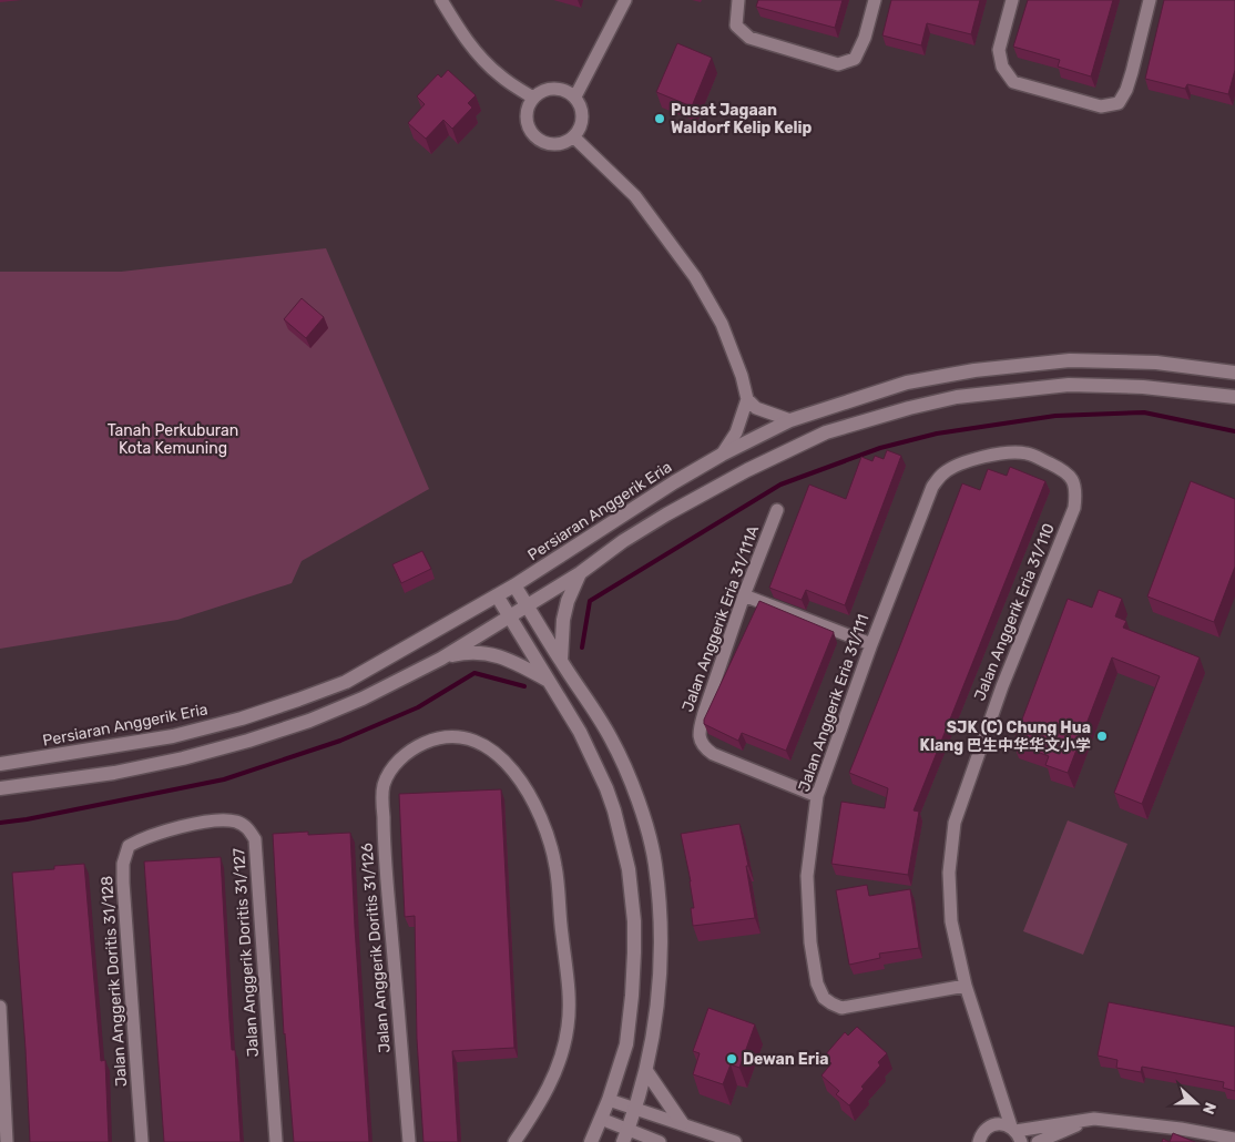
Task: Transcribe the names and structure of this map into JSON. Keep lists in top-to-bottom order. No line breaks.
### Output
{"streets":{"main road":["Persiaran Anggerik Eria"],"street":["Jalan Anggerik Eria 31/110","Jalan Anggerik Eria 31/111A","Jalan Anggerik Eria 31/111","Jalan Anggerik Doritis 31/126","Jalan Anggerik Doritis 31/127","Jalan Anggerik Doritis 31/128"]},"crossings":[["Jalan Anggerik Eria 31/110","Jalan Anggerik Eria 31/111"],["Jalan Anggerik Eria 31/111A","Jalan Anggerik Eria 31/111"],["Jalan Anggerik Doritis 31/127","Jalan Anggerik Doritis 31/128"]],"parks":["Tanah Perkuburan Kota Kemuning"],"places":["Pusat Jagaan Waldorf Kelip Kelip","SJK (C) Chung Hua Klang 巴生中华华文小学","Dewan Eria"],"north":"right"}
